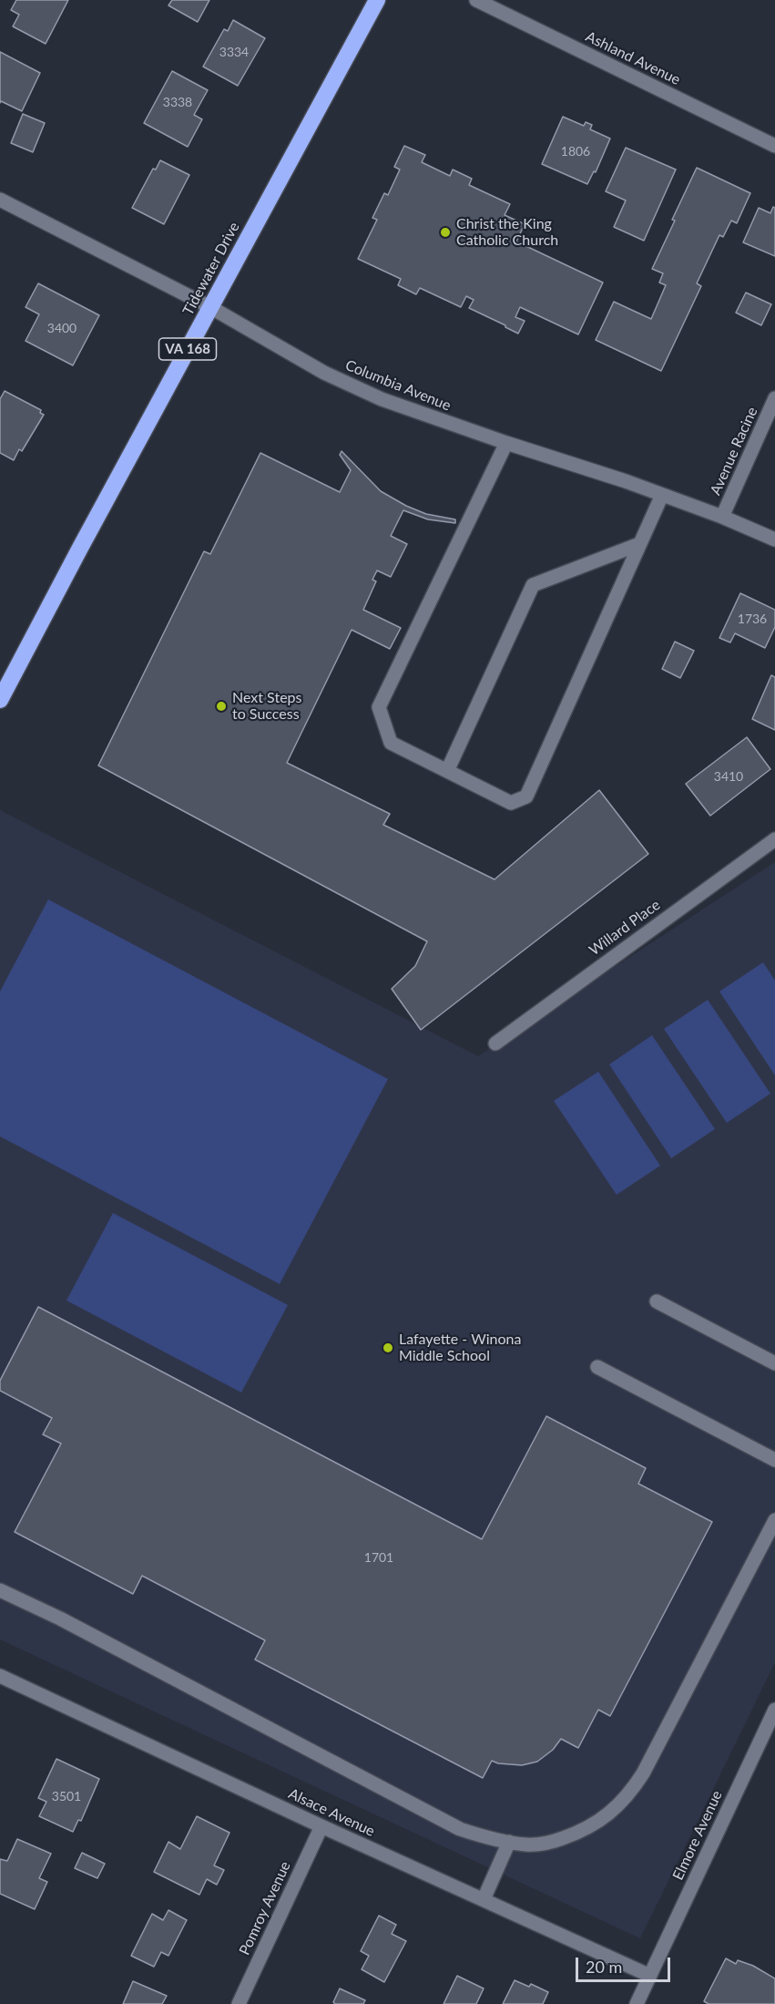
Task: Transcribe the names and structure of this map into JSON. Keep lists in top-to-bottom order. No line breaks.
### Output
{"streets":{"highway":["Tidewater Drive","VA 168"],"street":["Ashland Avenue","Columbia Avenue","Avenue Racine","Willard Place","Alsace Avenue","Elmore Avenue","Pomroy Avenue"]},"crossings":[["Tidewater Drive","Columbia Avenue"],["Columbia Avenue","Avenue Racine"],["Alsace Avenue","Elmore Avenue"],["Alsace Avenue","Pomroy Avenue"]],"places":["Christ the King Catholic Church","Next Steps to Success","Lafayette - Winona Middle School"],"house_numbers":["3334","3338","1806","3400","1736","3410","1701","3501"],"scale_bar":"20 m"}
